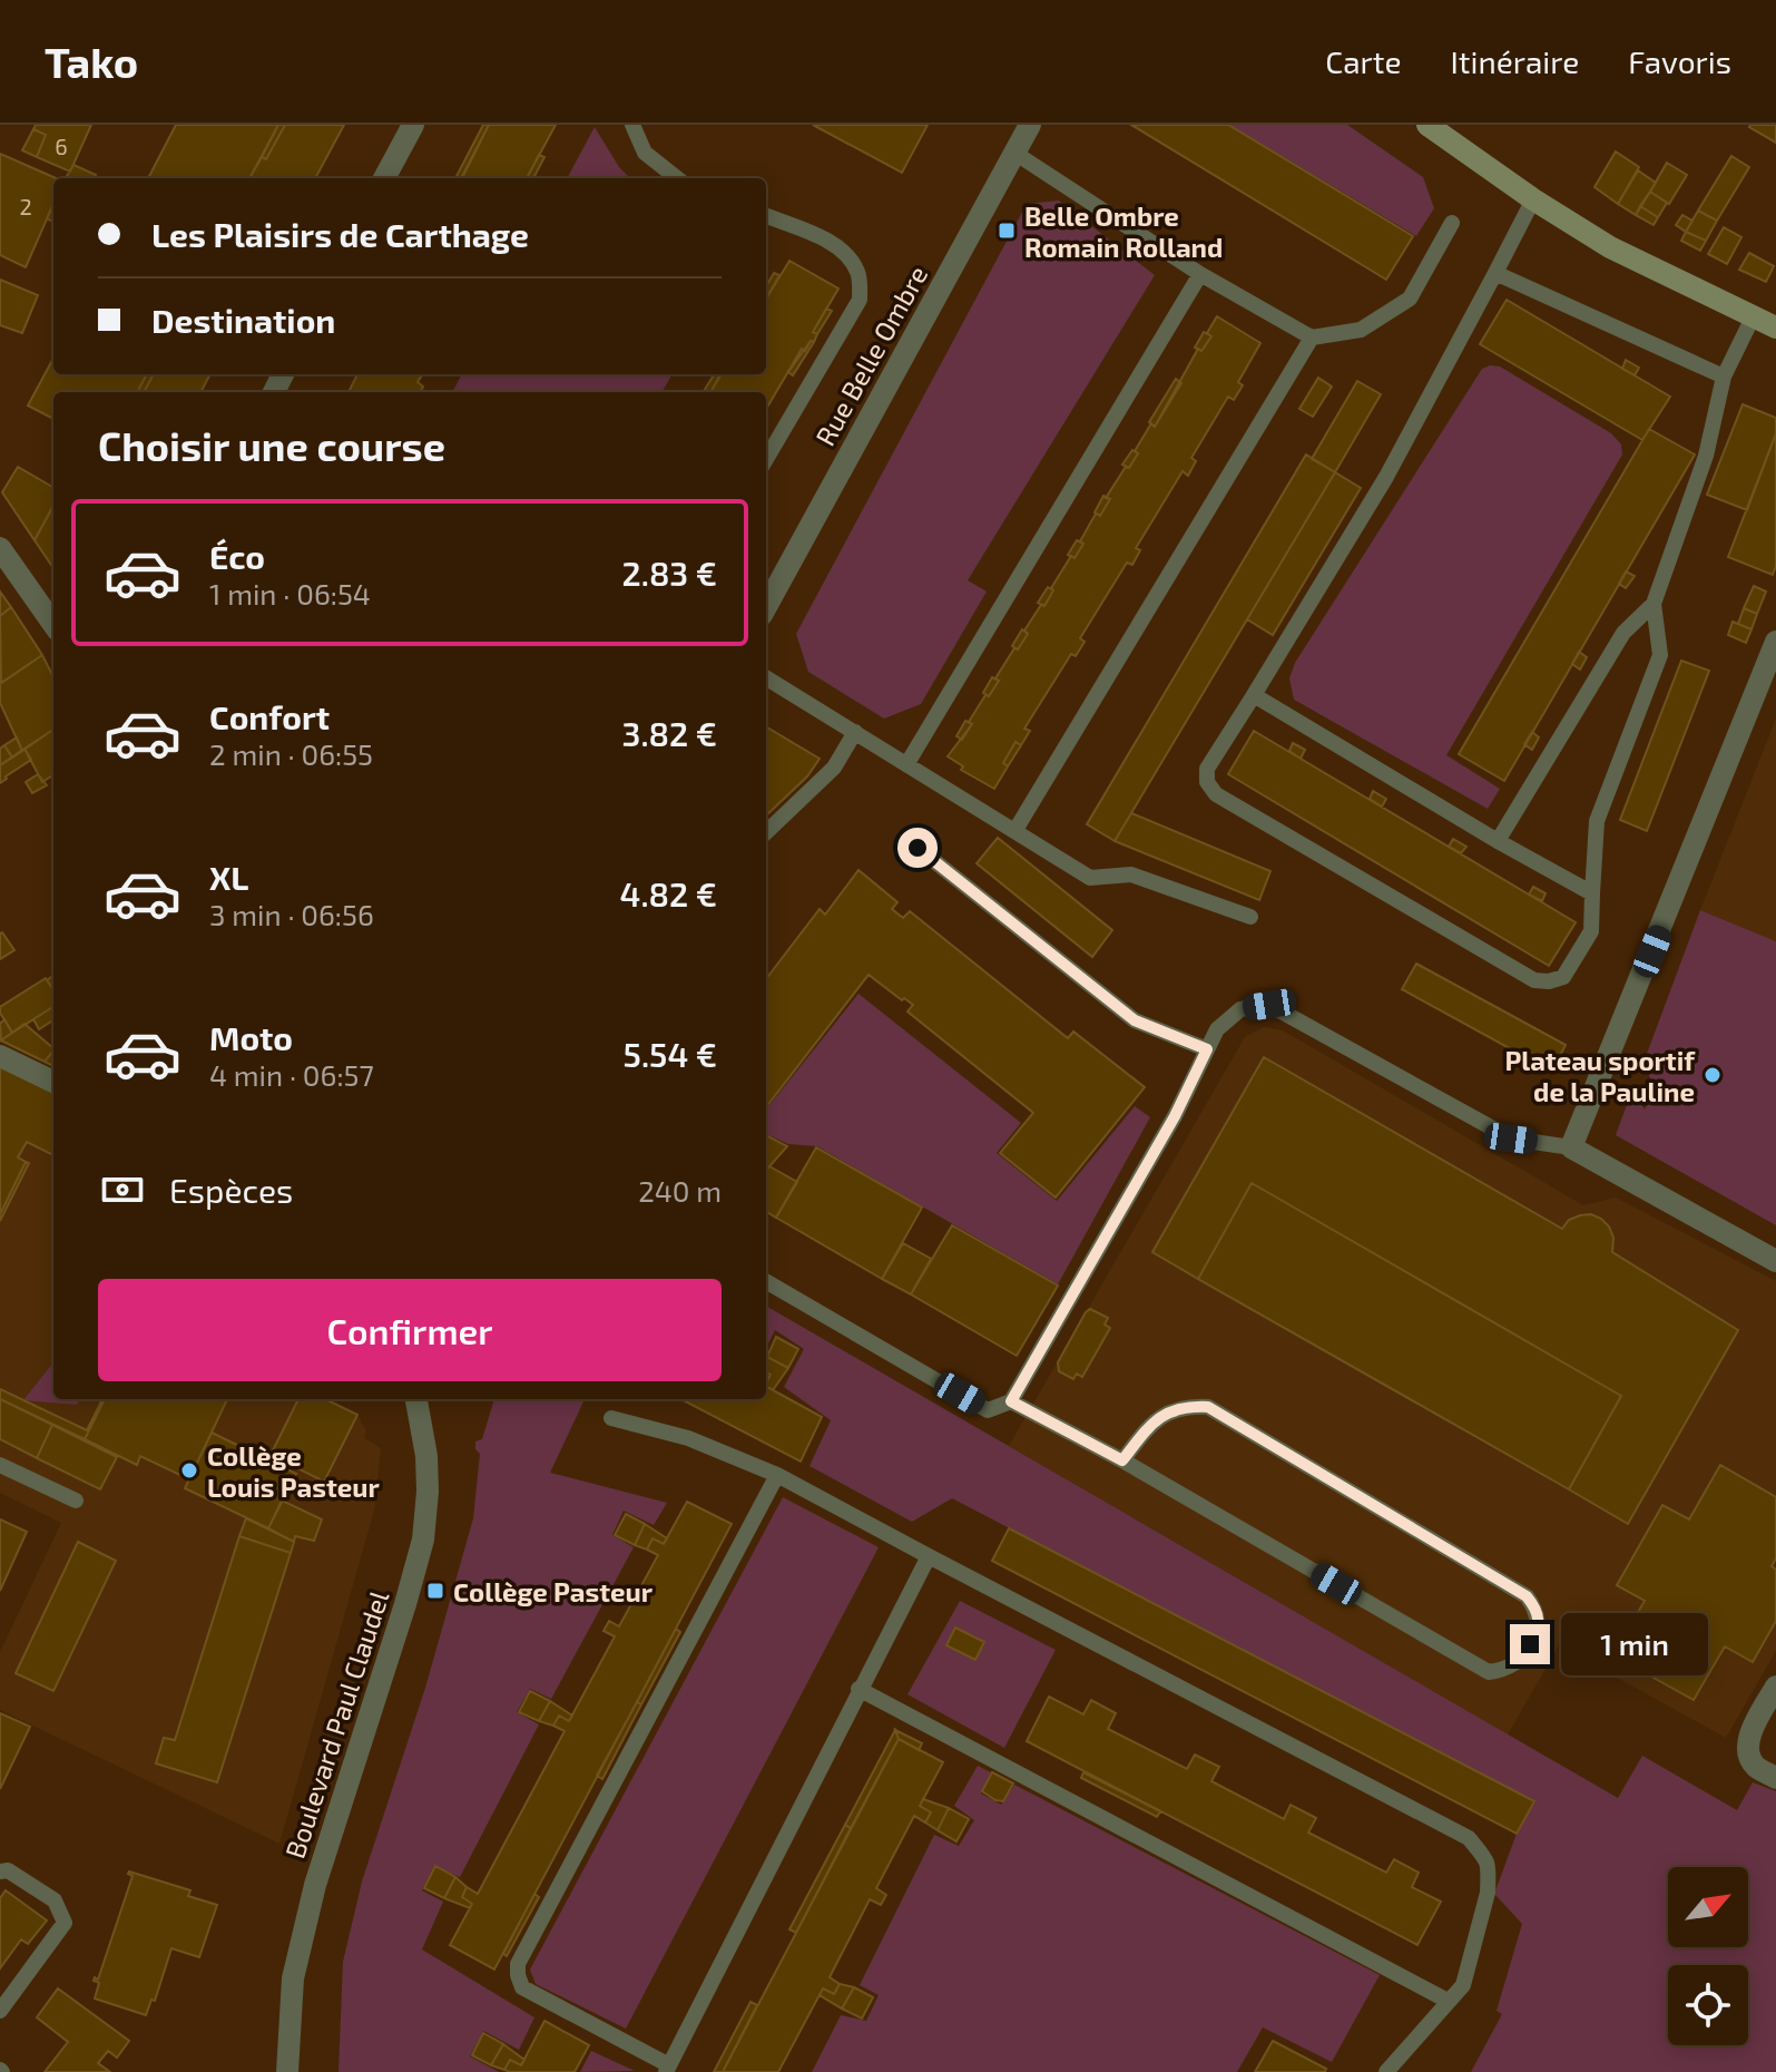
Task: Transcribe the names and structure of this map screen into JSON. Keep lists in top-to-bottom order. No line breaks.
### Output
{"streets":{"street":["Rue Belle Ombre","Boulevard Paul Claudel"]},"places":{"transit":["Belle Ombre Romain Rolland","Collège Pasteur"],"other":["Plateau sportif de la Pauline","Collège Louis Pasteur"]},"house_numbers":["6","2"],"north":"top right","page":{"header":"Tako","nav":["Carte","Itinéraire","Favoris"],"banner":["Les Plaisirs de Carthage","Destination"],"heading":"Choisir une course","list":[{"name":"Éco","note":"1 min · 06:54","value":"2.83 €"},{"name":"Confort","note":"2 min · 06:55","value":"3.82 €"},{"name":"XL","note":"3 min · 06:56","value":"4.82 €"},{"name":"Moto","note":"4 min · 06:57","value":"5.54 €"}],"pay":["Espèces","240 m"],"buttons":"Confirmer","bubble":"1 min"}}
